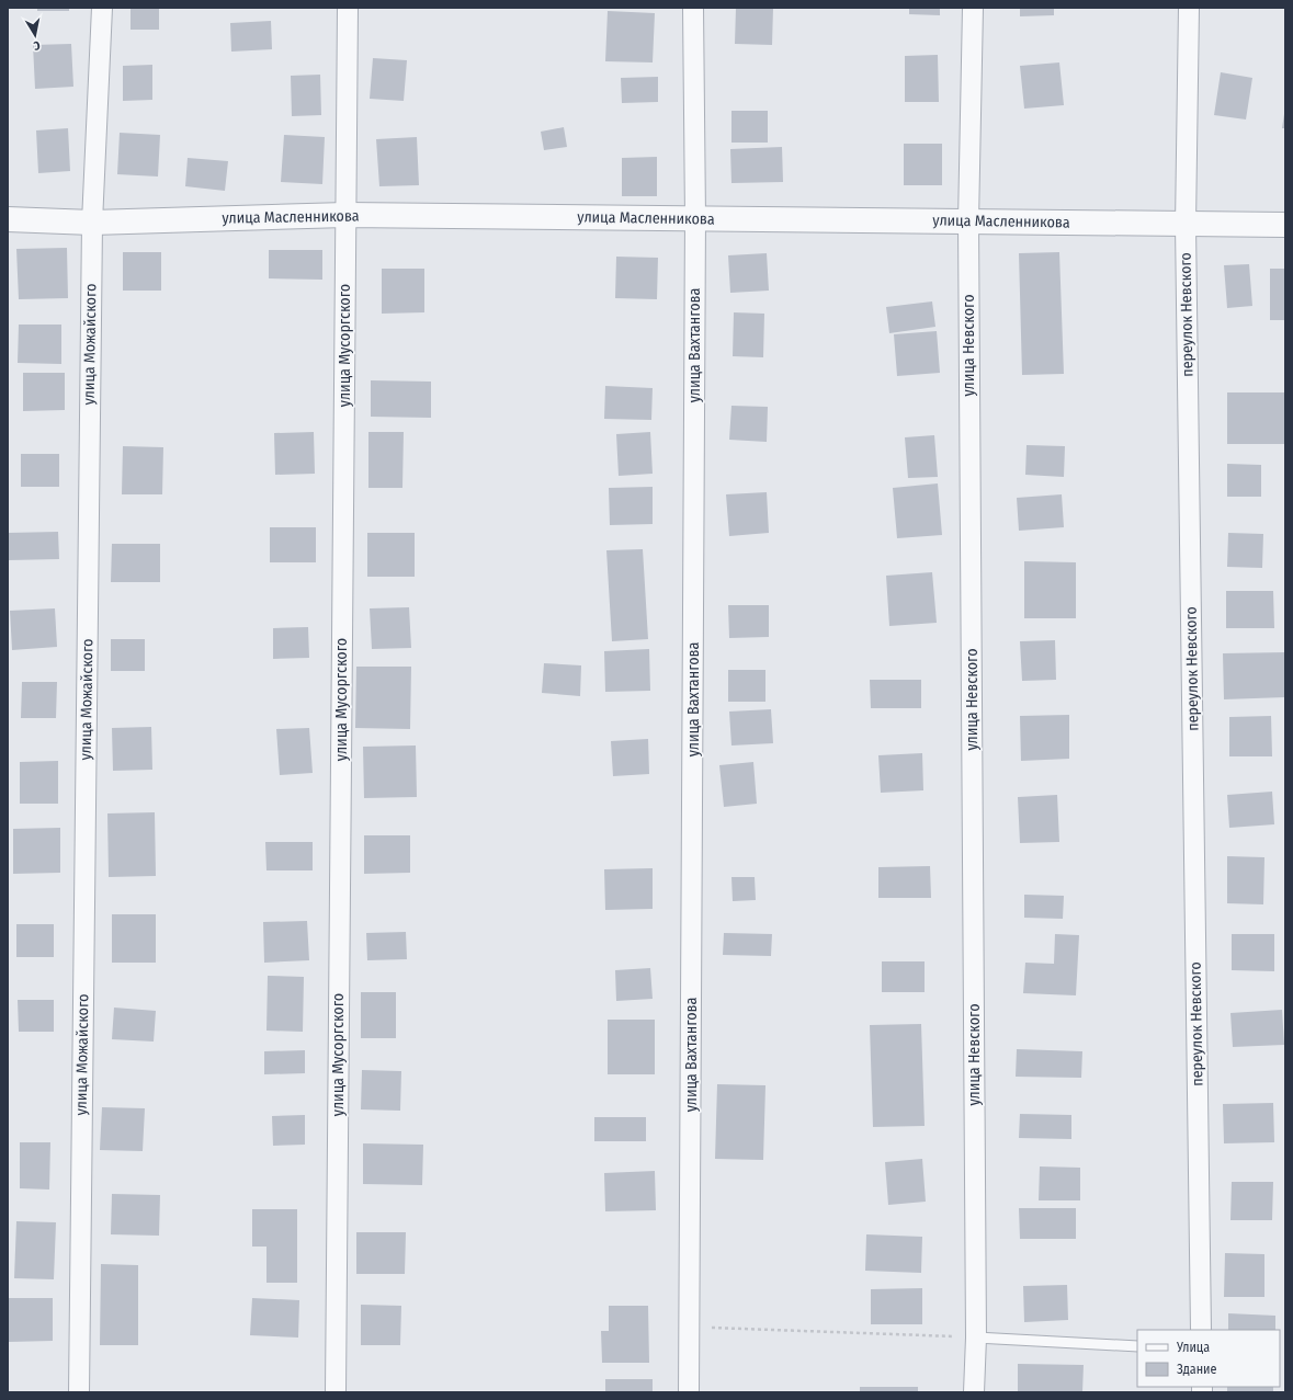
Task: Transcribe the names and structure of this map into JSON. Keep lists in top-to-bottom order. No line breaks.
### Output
{"streets":{"street":["улица Масленникова","переулок Невского","улица Можайского","улица Мусоргского","улица Вахтангова","улица Невского"]},"crossings":[["улица Масленникова","переулок Невского"],["улица Масленникова","улица Можайского"],["улица Масленникова","улица Мусоргского"],["улица Масленникова","улица Вахтангова"],["улица Масленникова","улица Невского"]],"legend":["Улица","Здание"],"north":"bottom"}
